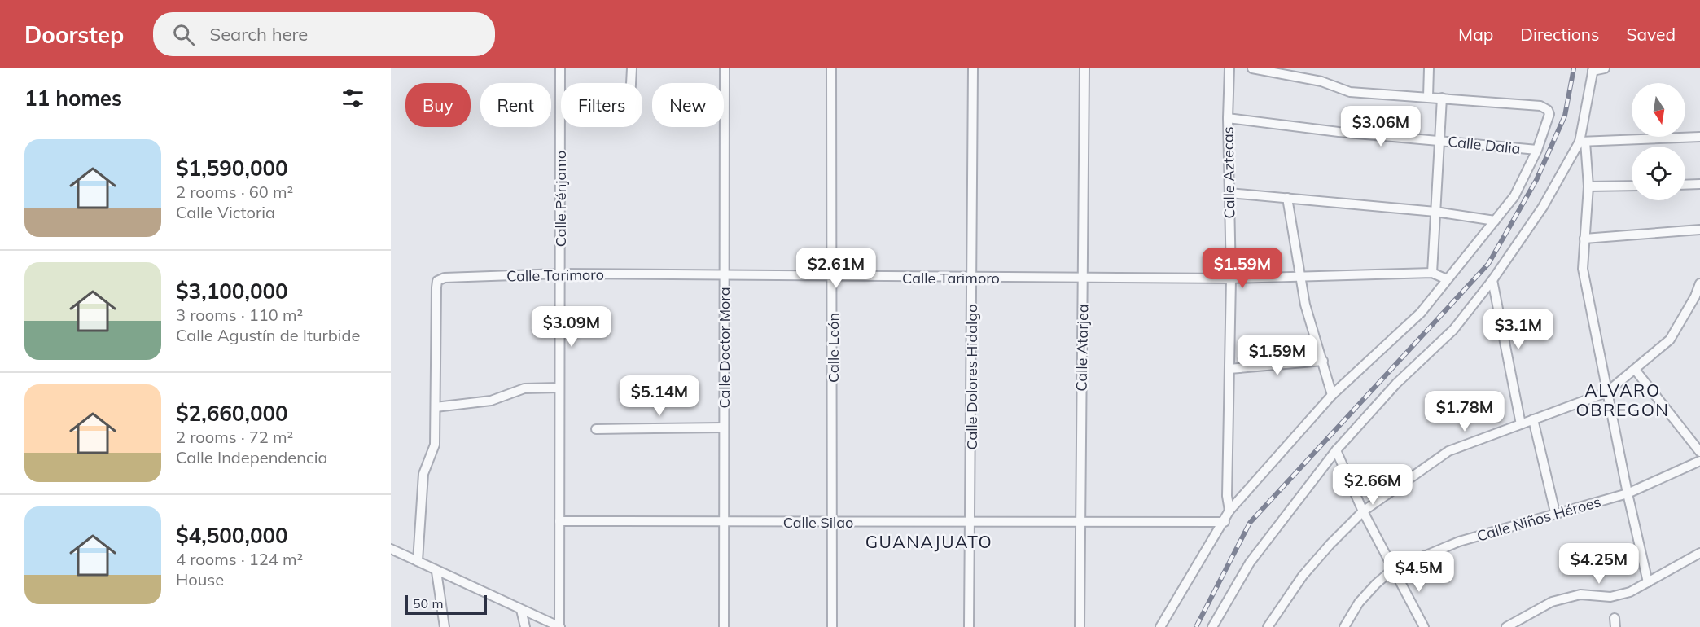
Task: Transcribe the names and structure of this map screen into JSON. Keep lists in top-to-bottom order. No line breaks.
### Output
{"streets":{"street":["Calle Dalia","Calle Aztecas","Calle Pénjamo","Calle Tarimoro","Calle Doctor Mora","Calle León","Calle Atarjea","Calle Dolores Hidalgo","Calle Niños Héroes","Calle Silao"]},"crossings":[["Calle Dalia","Calle Aztecas"],["Calle Aztecas","Calle Tarimoro"],["Calle Pénjamo","Calle Tarimoro"],["Calle Pénjamo","Calle Silao"],["Calle Tarimoro","Calle Doctor Mora"],["Calle Tarimoro","Calle León"],["Calle Tarimoro","Calle Atarjea"],["Calle Tarimoro","Calle Dolores Hidalgo"],["Calle Doctor Mora","Calle Silao"],["Calle León","Calle Silao"],["Calle Atarjea","Calle Silao"],["Calle Dolores Hidalgo","Calle Silao"]],"districts":["ALVARO OBREGON","GUANAJUATO"],"scale_bar":"50 m","north":"bottom","page":{"header":"Doorstep","search":"Search here","nav":["Map","Directions","Saved"],"heading":"11 homes","chip":["Buy","Rent","Filters","New"],"price":["$3.06M","$2.61M","$1.59M","$3.09M","$3.1M","$1.59M","$5.14M","$1.78M","$2.66M","$4.25M","$4.5M"],"list":[{"name":"$1,590,000","note":"2 rooms · 60 m² · Calle Victoria"},{"name":"$3,100,000","note":"3 rooms · 110 m² · Calle Agustín de Iturbide"},{"name":"$2,660,000","note":"2 rooms · 72 m² · Calle Independencia"},{"name":"$4,500,000","note":"4 rooms · 124 m² · House"}],"scale":"50 m"}}
